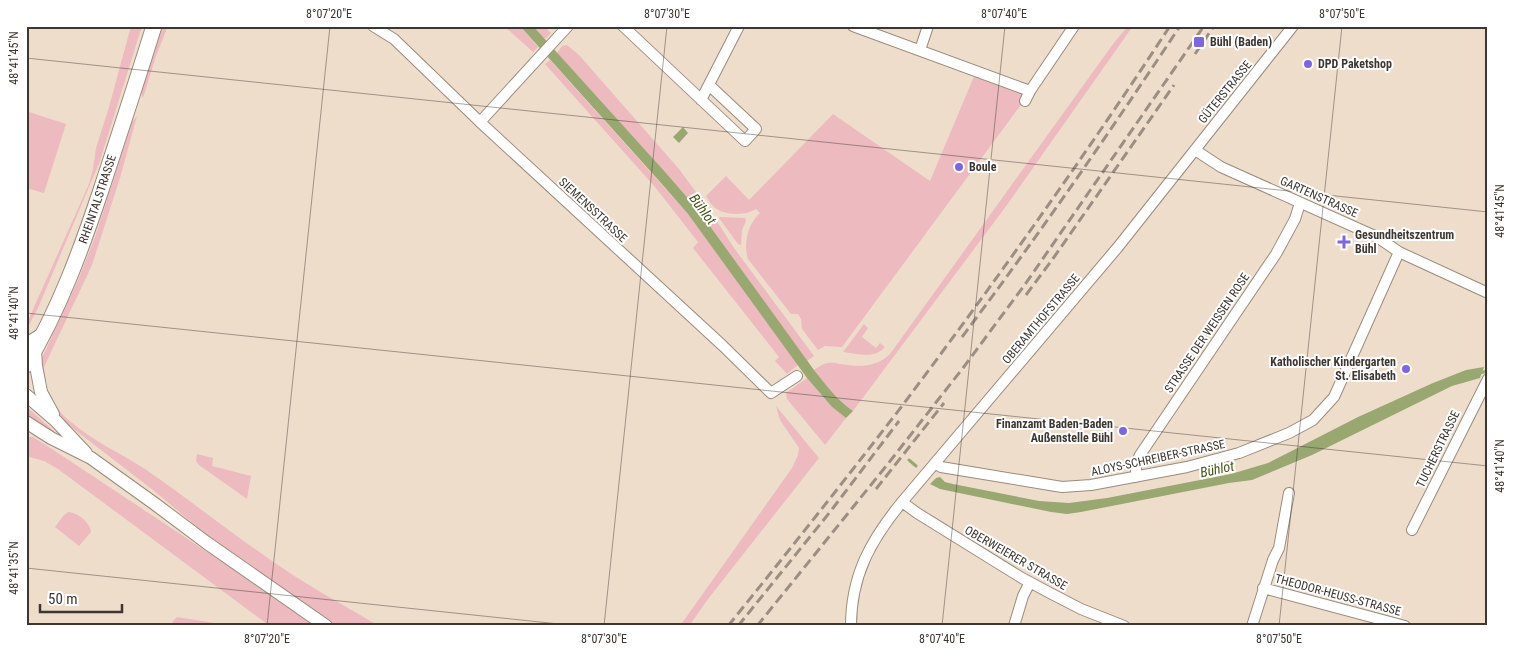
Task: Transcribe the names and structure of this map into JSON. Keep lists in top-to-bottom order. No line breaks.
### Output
{"streets":{"main road":["RHEINTALSTRASSE"],"street":["GÜTERSTRASSE","GARTENSTRASSE","SIEMENSSTRASSE","OBERAMTHOFSTRASSE","STRASSE DER WEISSEN ROSE","TUCHERSTRASSE","ALOYS-SCHREIBER-STRASSE","OBERWEIERER STRASSE","THEODOR-HEUSS-STRASSE"]},"crossings":[["GÜTERSTRASSE","GARTENSTRASSE"],["GÜTERSTRASSE","OBERAMTHOFSTRASSE"],["GARTENSTRASSE","OBERAMTHOFSTRASSE"],["GARTENSTRASSE","STRASSE DER WEISSEN ROSE"],["GARTENSTRASSE","ALOYS-SCHREIBER-STRASSE"],["OBERAMTHOFSTRASSE","ALOYS-SCHREIBER-STRASSE"],["OBERAMTHOFSTRASSE","OBERWEIERER STRASSE"],["STRASSE DER WEISSEN ROSE","ALOYS-SCHREIBER-STRASSE"]],"water":["Bühlot"],"places":{"transit":["Bühl (Baden)"],"other":["DPD Paketshop","Boule","Katholischer Kindergarten St. Elisabeth","Finanzamt Baden-Baden Außenstelle Bühl"],"health":["Gesundheitszentrum Bühl"]},"scale_bar":"50 m","coordinates":["8°07'20\"E","8°07'30\"E","8°07'40\"E","8°07'50\"E","48°41'45\"N","48°41'40\"N","48°41'35\"N"]}
